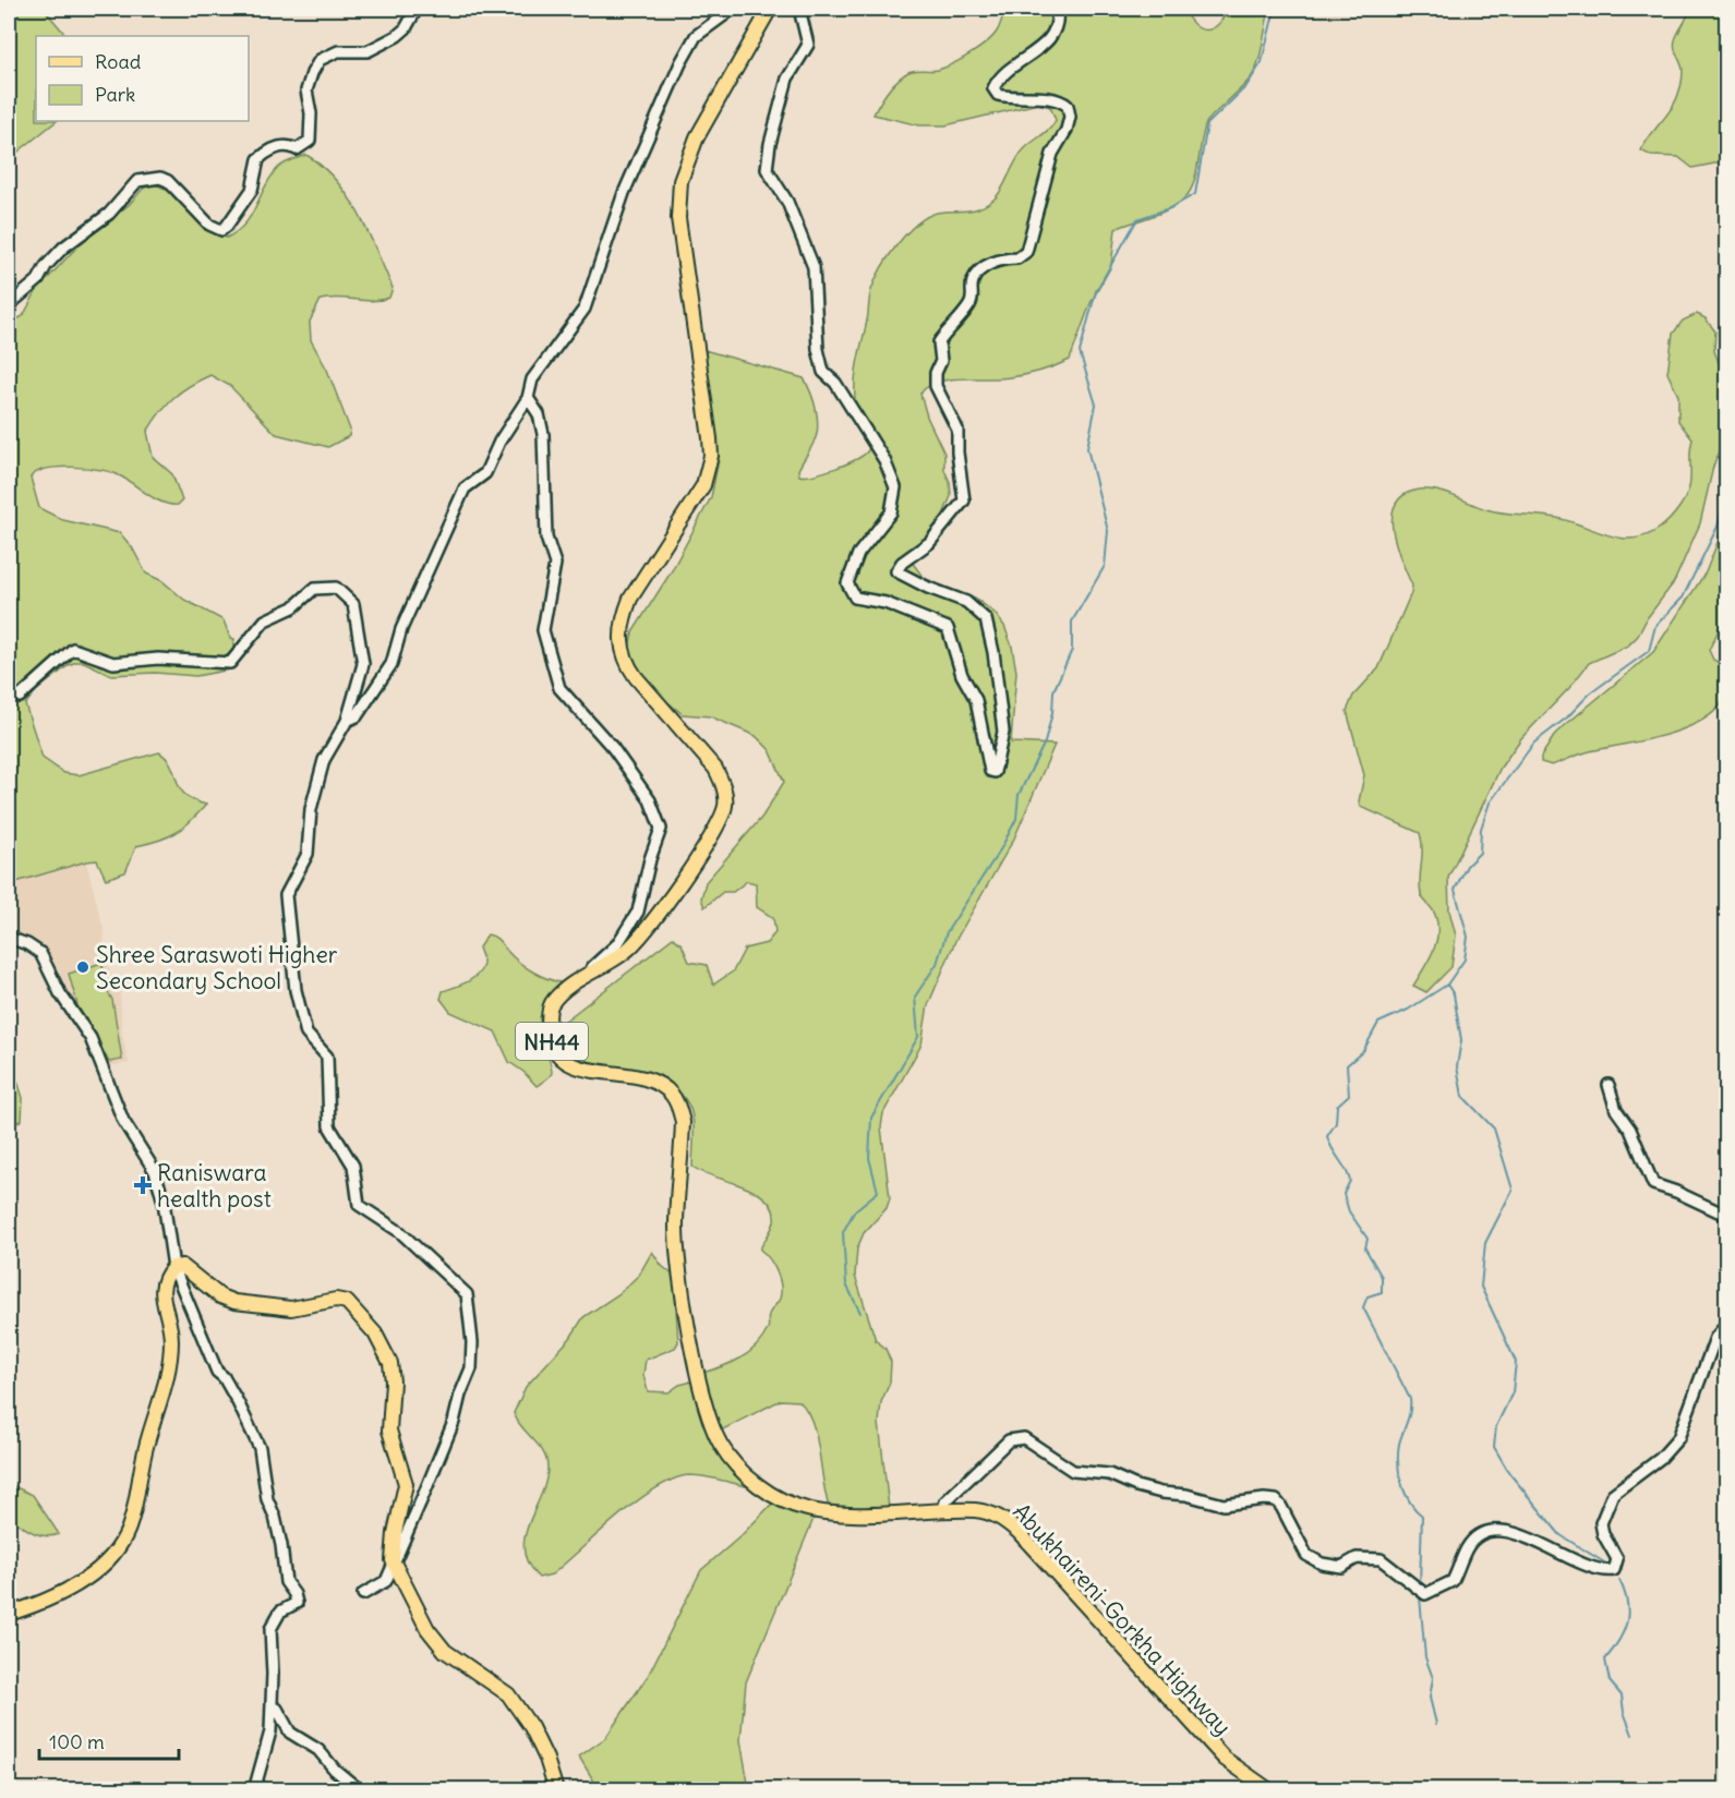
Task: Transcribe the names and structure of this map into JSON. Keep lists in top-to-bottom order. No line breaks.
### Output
{"streets":{"main road":["NH44","Abukhaireni-Gorkha Highway"]},"places":{"other":["Shree Saraswoti Higher Secondary School"],"health":["Raniswara health post"]},"legend":["Road","Park"],"scale_bar":"100 m"}
